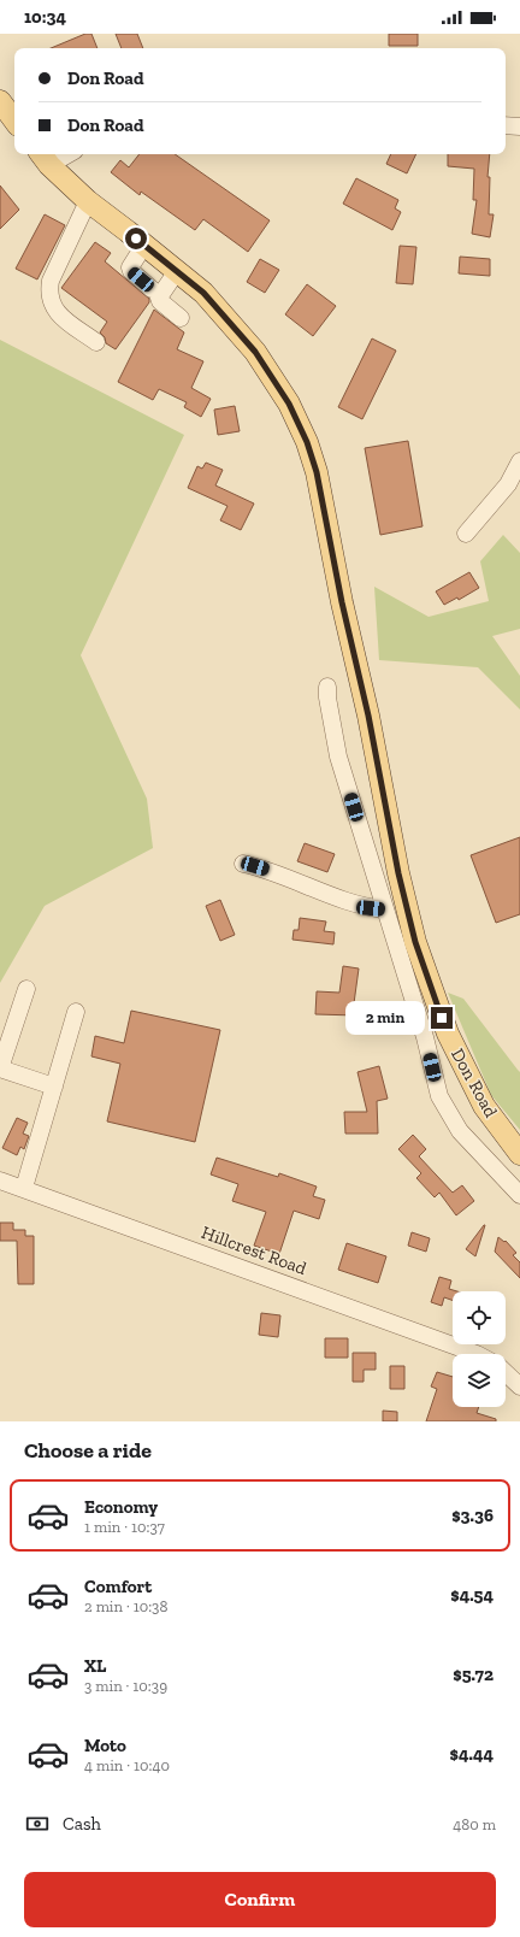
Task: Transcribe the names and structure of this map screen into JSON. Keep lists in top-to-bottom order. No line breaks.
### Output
{"streets":{"main road":["Don Road"],"street":["Hillcrest Road"]},"page":{"status":"10:34","banner":["Don Road","Don Road"],"bubble":"2 min","heading":"Choose a ride","list":[{"name":"Economy","note":"1 min · 10:37","value":"$3.36"},{"name":"Comfort","note":"2 min · 10:38","value":"$4.54"},{"name":"XL","note":"3 min · 10:39","value":"$5.72"},{"name":"Moto","note":"4 min · 10:40","value":"$4.44"}],"pay":["Cash","480 m"],"buttons":"Confirm"}}
